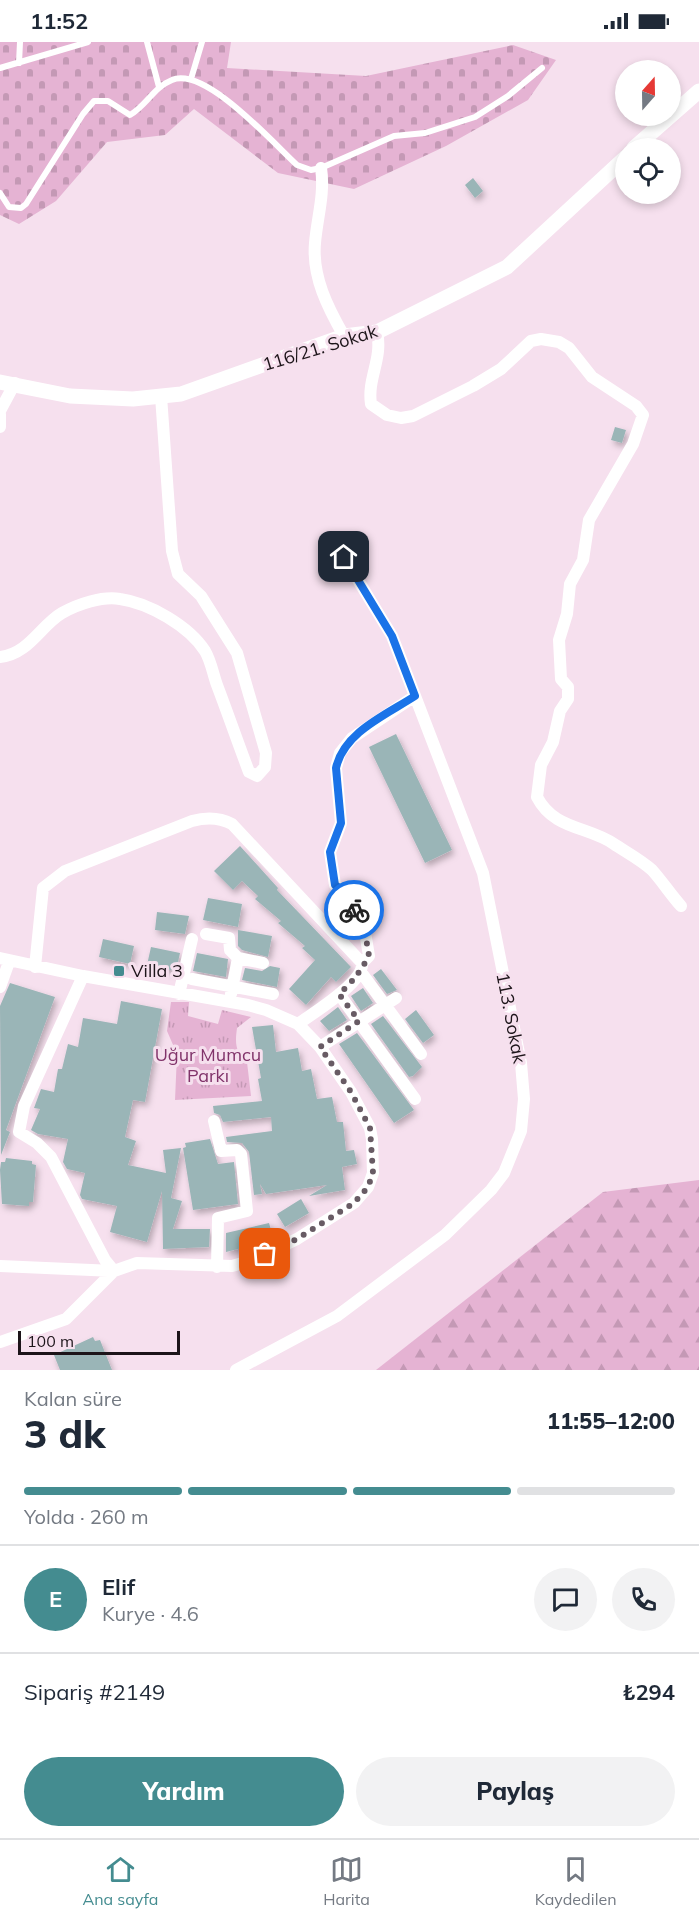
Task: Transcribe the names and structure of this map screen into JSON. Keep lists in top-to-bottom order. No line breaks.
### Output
{"streets":{"street":["116/21. Sokak","113. Sokak"]},"parks":["Uğur Mumcu Parkı"],"places":{"transit":["Villa 3"]},"scale_bar":"100 m","north":"top","page":{"status":"11:52","scale":"100 m","heading":["3 dk","Kalan süre","11:55–12:00"],"panel":["Elif","Kurye · 4.6","Sipariş #2149","₺294"],"bar":"Yolda · 260 m","round":"E","buttons":["Yardım","Paylaş"],"tabs":["Ana sayfa","Harita","Kaydedilen"]}}
